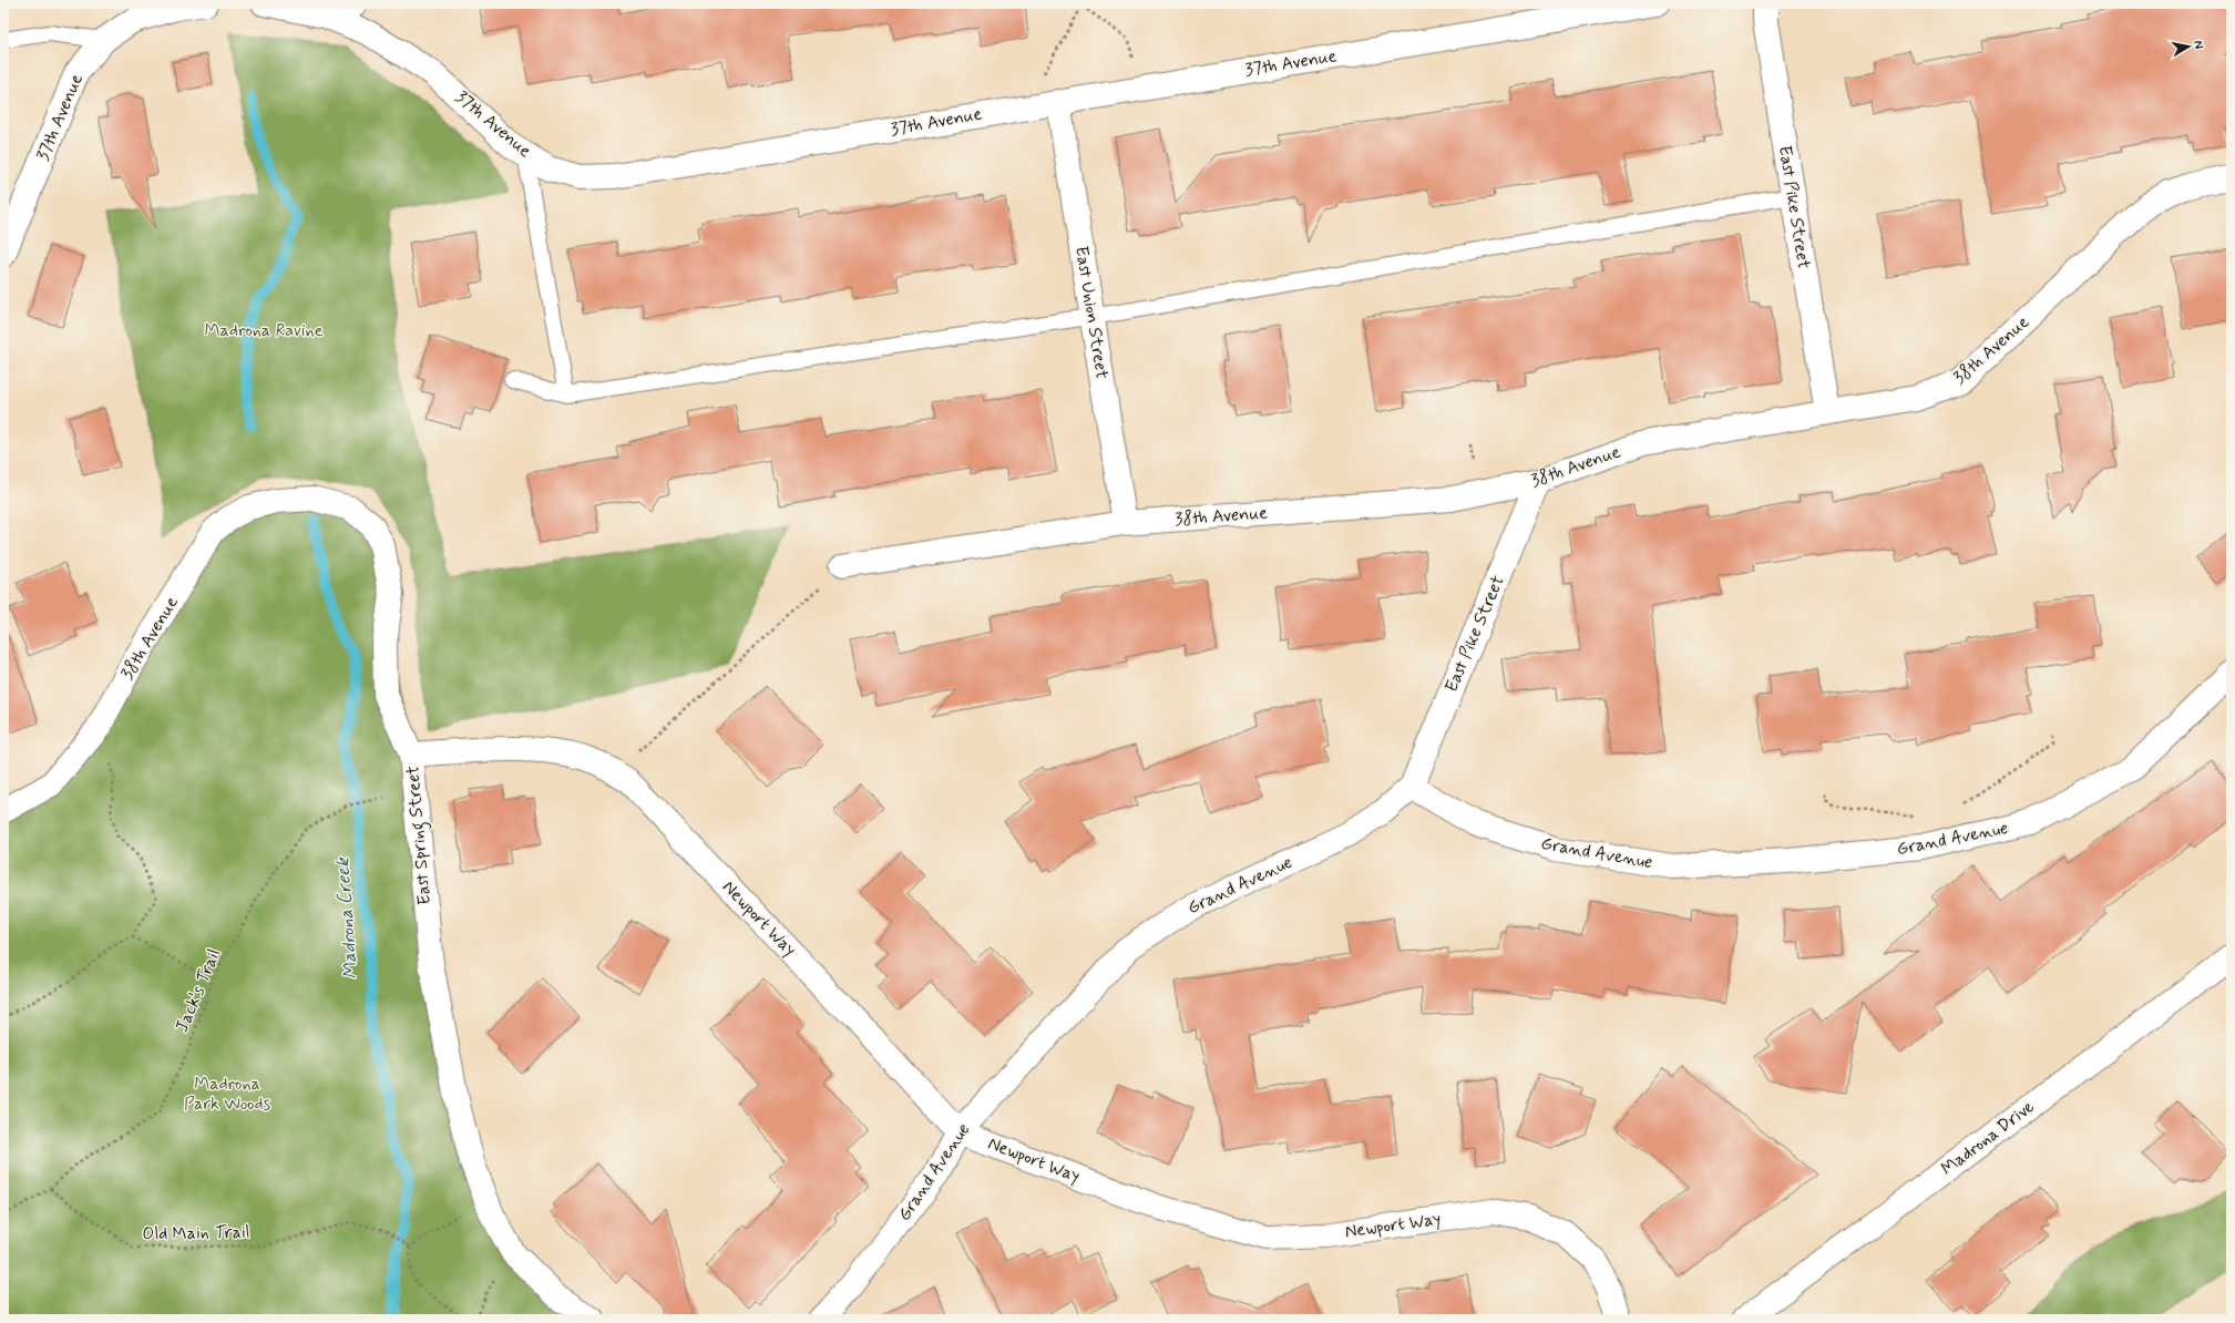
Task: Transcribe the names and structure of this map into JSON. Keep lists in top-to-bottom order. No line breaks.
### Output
{"streets":{"street":["37th Avenue","East Pike Street","East Union Street","38th Avenue","East Spring Street","Grand Avenue","Newport Way","Madrona Drive"],"path":["Jack's Trail","Old Main Trail"]},"crossings":[["37th Avenue","East Union Street"],["East Pike Street","38th Avenue"],["East Pike Street","Grand Avenue"],["East Union Street","38th Avenue"],["38th Avenue","East Spring Street"],["East Spring Street","Newport Way"],["Grand Avenue","Newport Way"],["Jack's Trail","Old Main Trail"]],"water":["Madrona Creek"],"parks":["Madrona Ravine","Madrona Park Woods"],"north":"right"}
